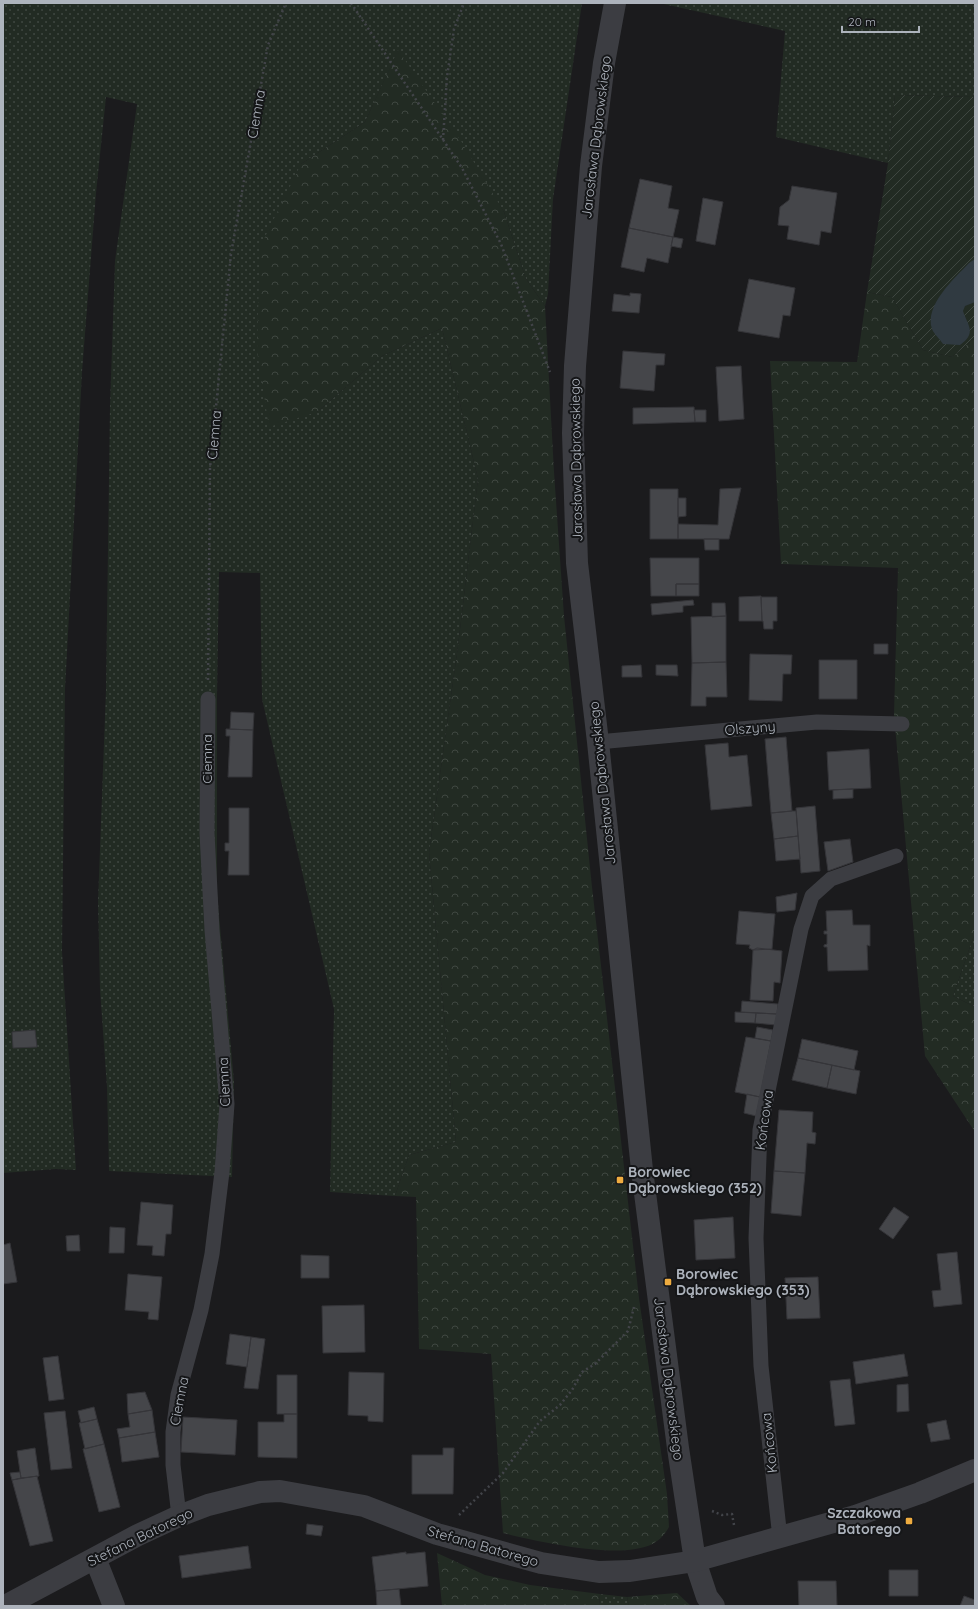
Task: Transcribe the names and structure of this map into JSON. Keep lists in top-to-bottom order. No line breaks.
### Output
{"streets":{"street":["Jarosława Dąbrowskiego","Stefana Batorego"],"lane":["Ciemna","Olszyny","Końcowa"]},"crossings":[["Ciemna","Stefana Batorego"],["Jarosława Dąbrowskiego","Olszyny"],["Jarosława Dąbrowskiego","Stefana Batorego"],["Końcowa","Stefana Batorego"]],"places":{"transit":["Borowiec Dąbrowskiego (352)","Borowiec Dąbrowskiego (353)","Szczakowa Batorego"]},"scale_bar":"20 m"}
